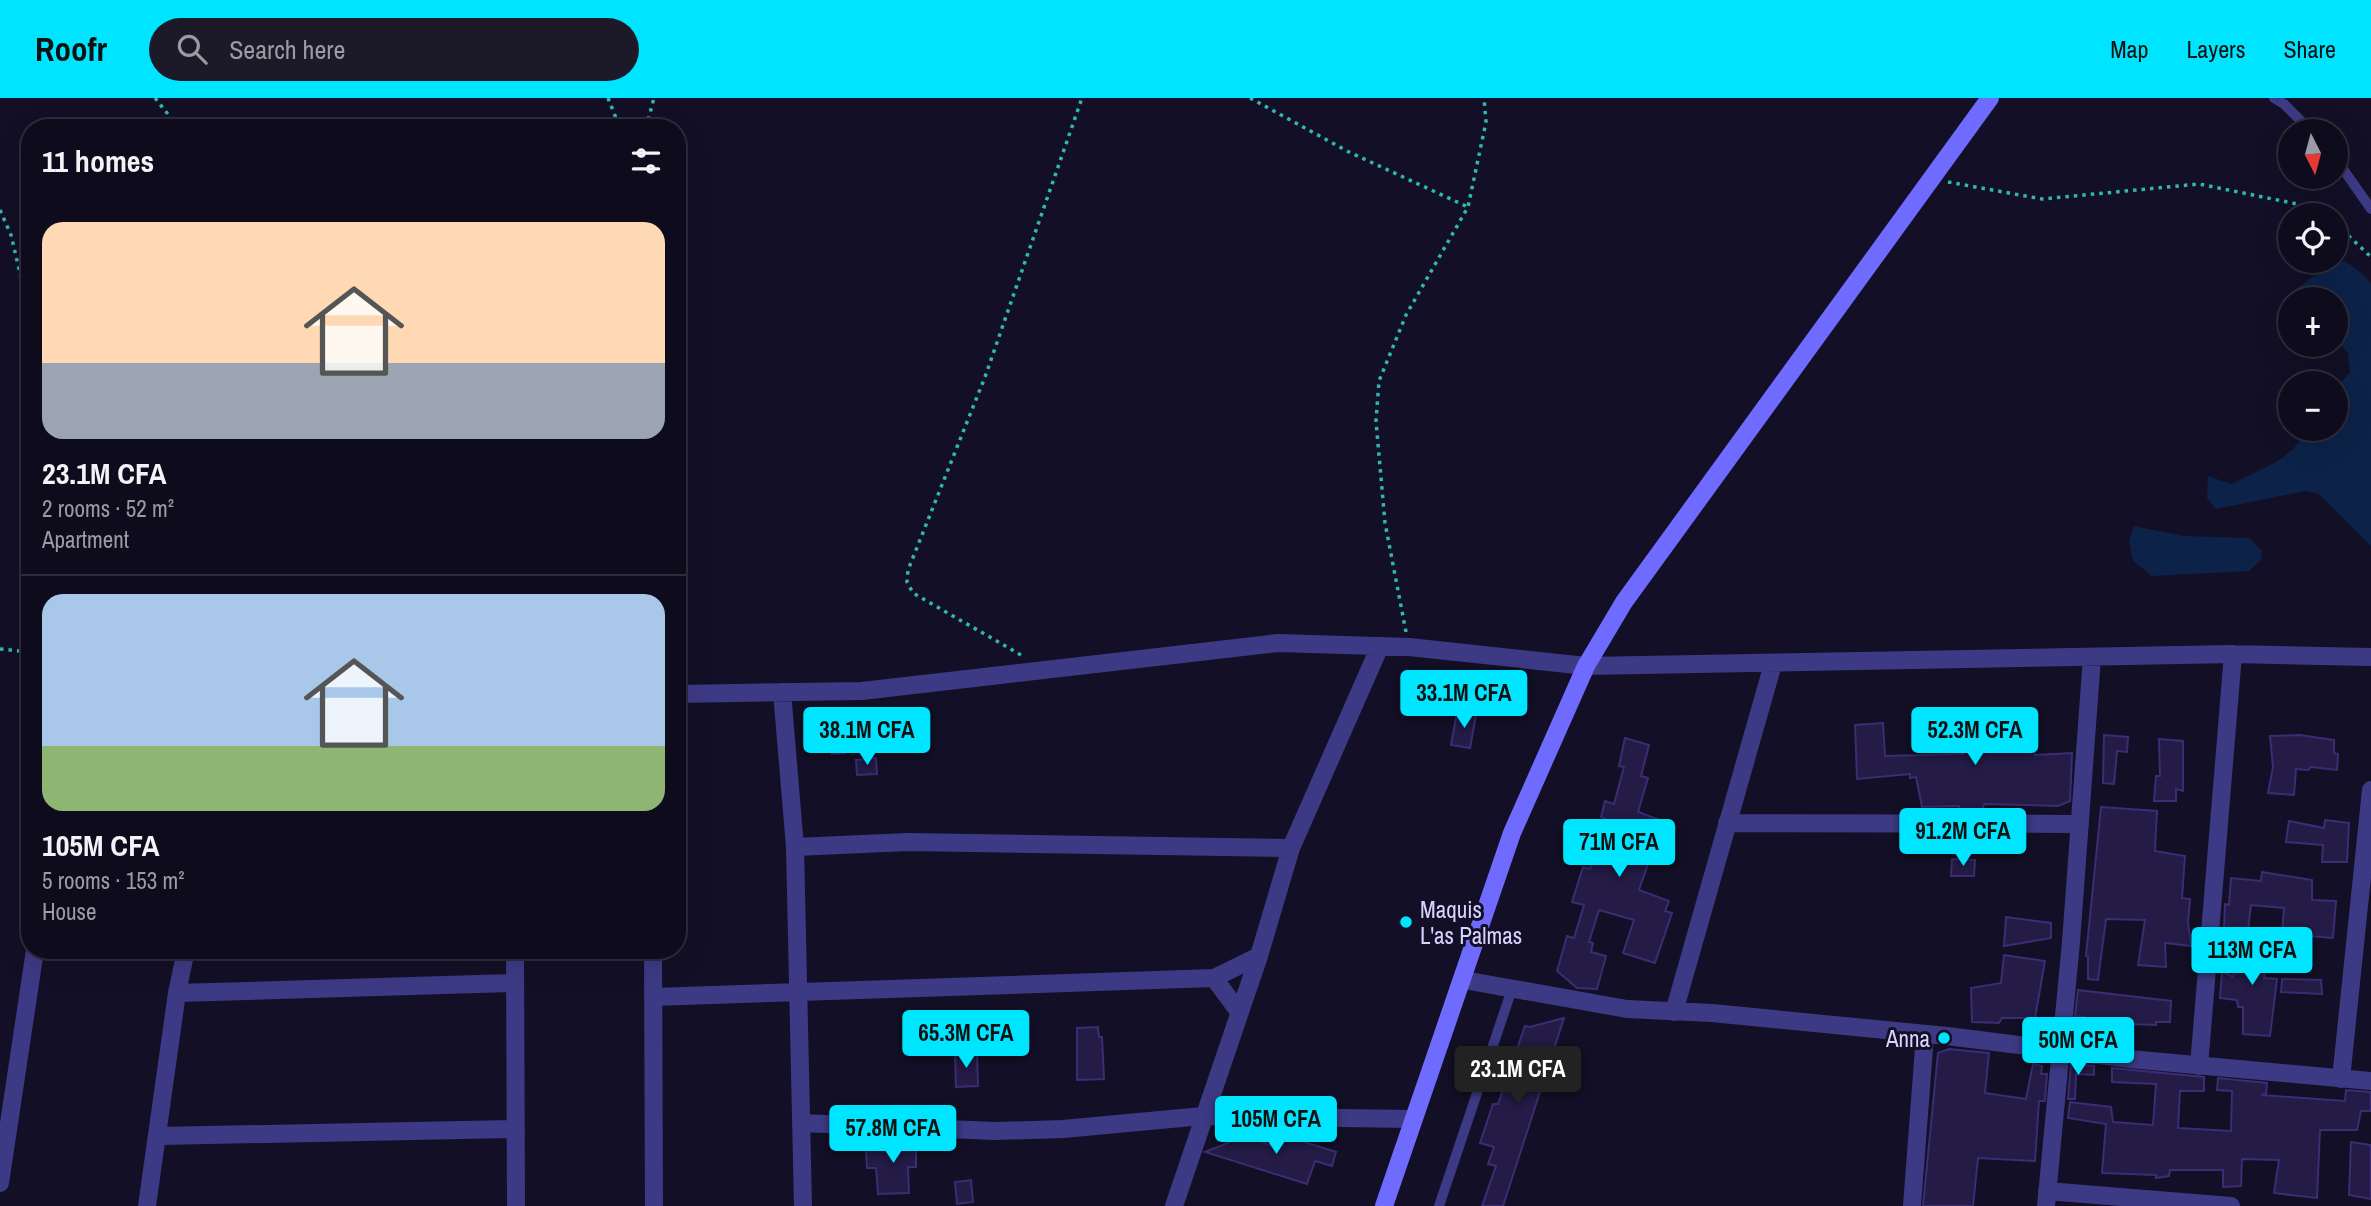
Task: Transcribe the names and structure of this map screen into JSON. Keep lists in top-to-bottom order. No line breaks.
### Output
{"places":["Maquis L'as Palmas","Anna"],"north":"bottom","page":{"header":"Roofr","search":"Search here","nav":["Map","Layers","Share"],"map_buttons":["+","−"],"heading":"11 homes","list":[{"name":"23.1M CFA","note":"2 rooms · 52 m² · Apartment"},{"name":"105M CFA","note":"5 rooms · 153 m² · House"}],"price":["33.1M CFA","38.1M CFA","52.3M CFA","91.2M CFA","71M CFA","113M CFA","65.3M CFA","50M CFA","23.1M CFA","105M CFA","57.8M CFA"]}}
